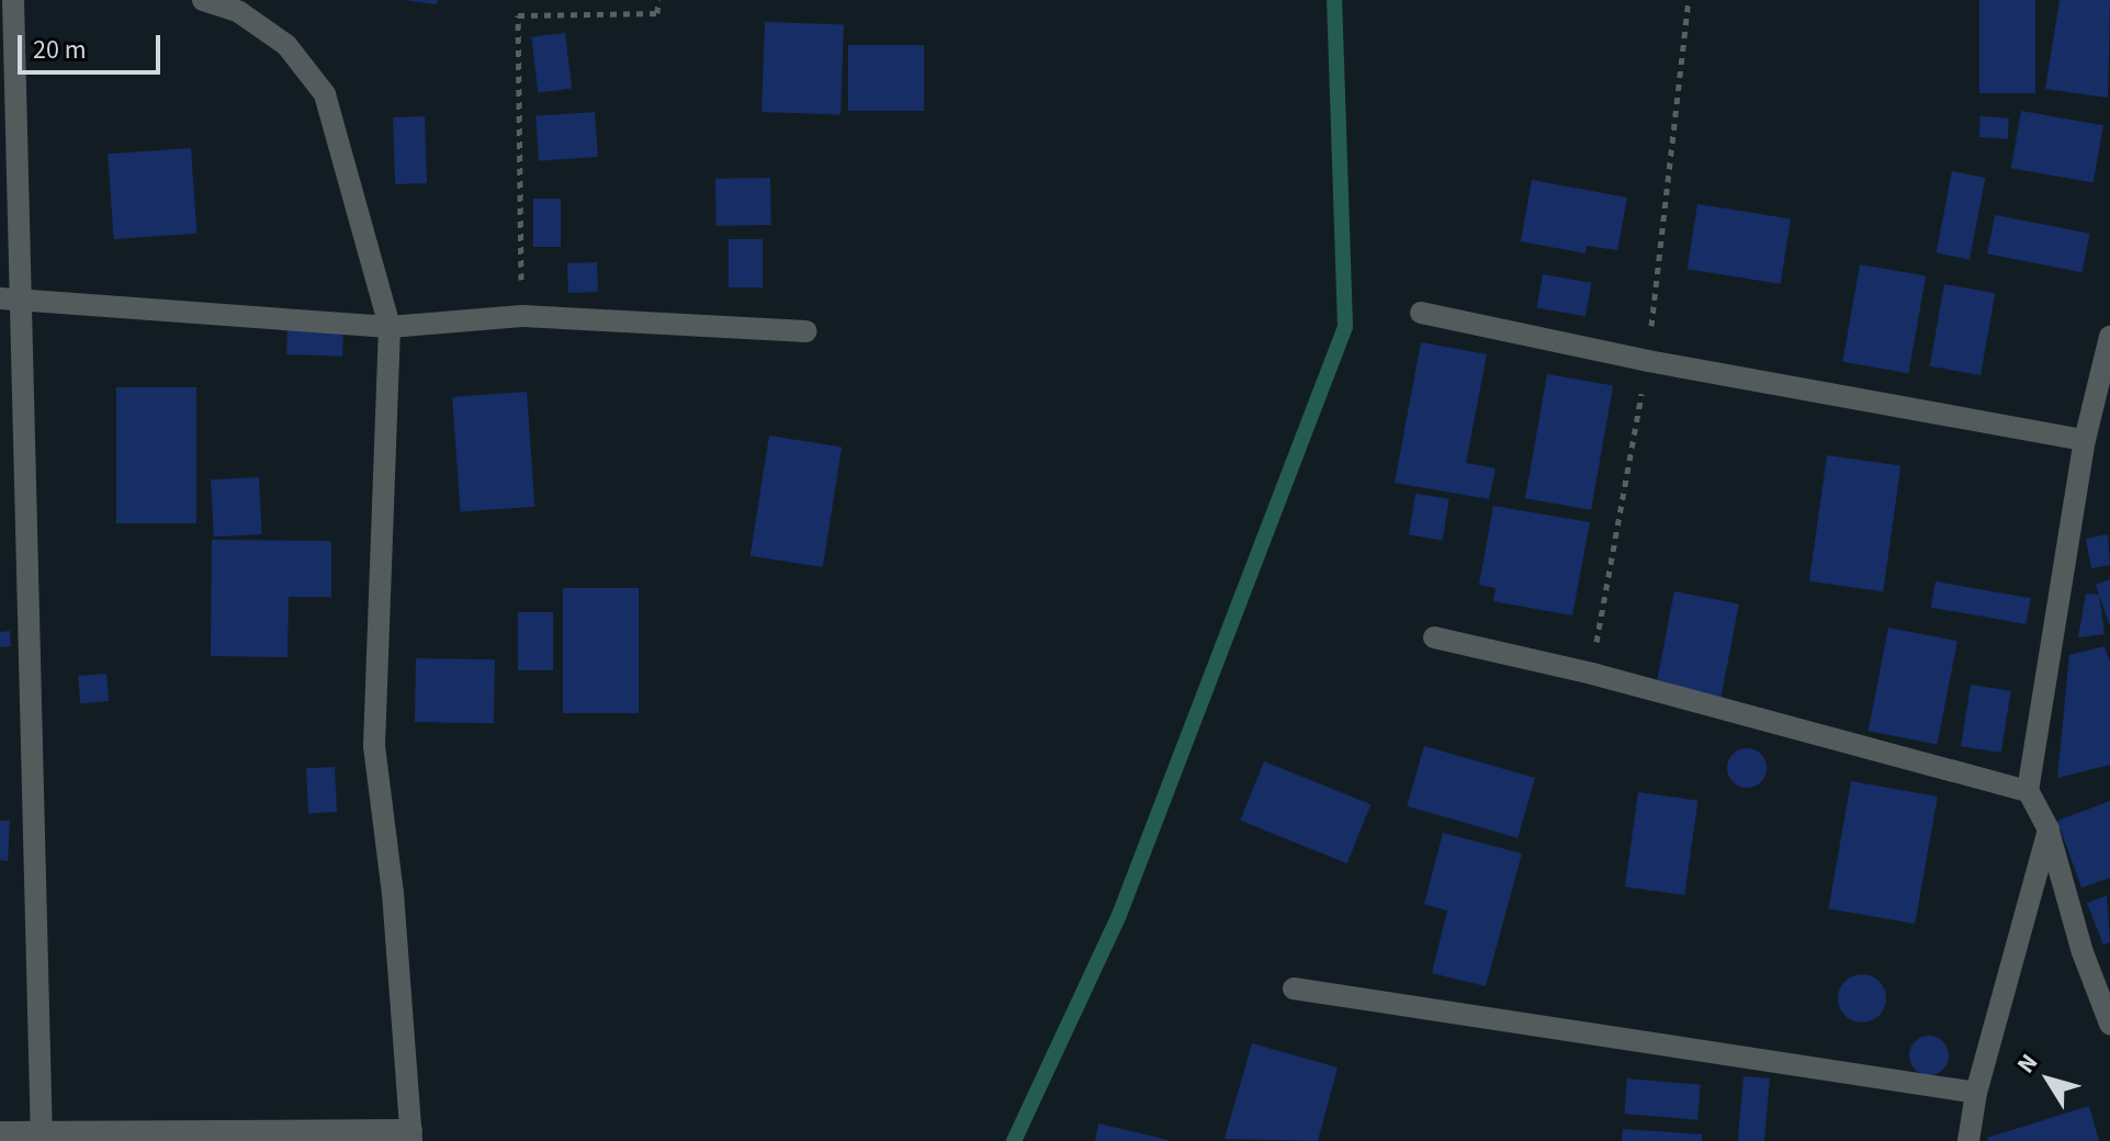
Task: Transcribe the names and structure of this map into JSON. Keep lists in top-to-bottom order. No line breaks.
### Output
{"scale_bar":"20 m","north":"top left"}
